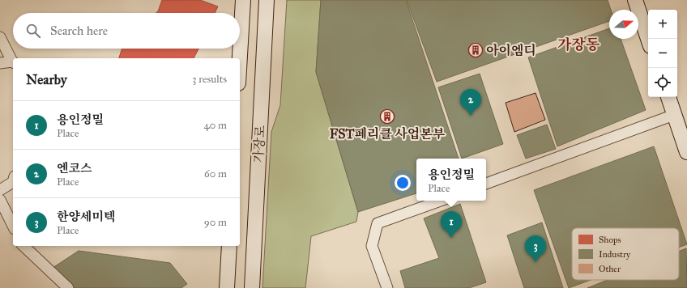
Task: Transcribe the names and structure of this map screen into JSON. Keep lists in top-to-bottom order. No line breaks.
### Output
{"streets":{"main road":["가장로"]},"districts":["가장동"],"places":{"building":["아이엠디","FST페리클 사업본부"]},"legend":["Shops","Industry","Other"],"north":"right","page":{"map_buttons":["+","−"],"search":"Search here","heading":["Nearby","3 results"],"pins":["2","1","3"],"list":[{"mark":"1","name":"용인정밀","note":"Place","value":"40 m"},{"mark":"2","name":"엔코스","note":"Place","value":"60 m"},{"mark":"3","name":"한양세미텍","note":"Place","value":"90 m"}],"popup":["용인정밀","Place"]}}
